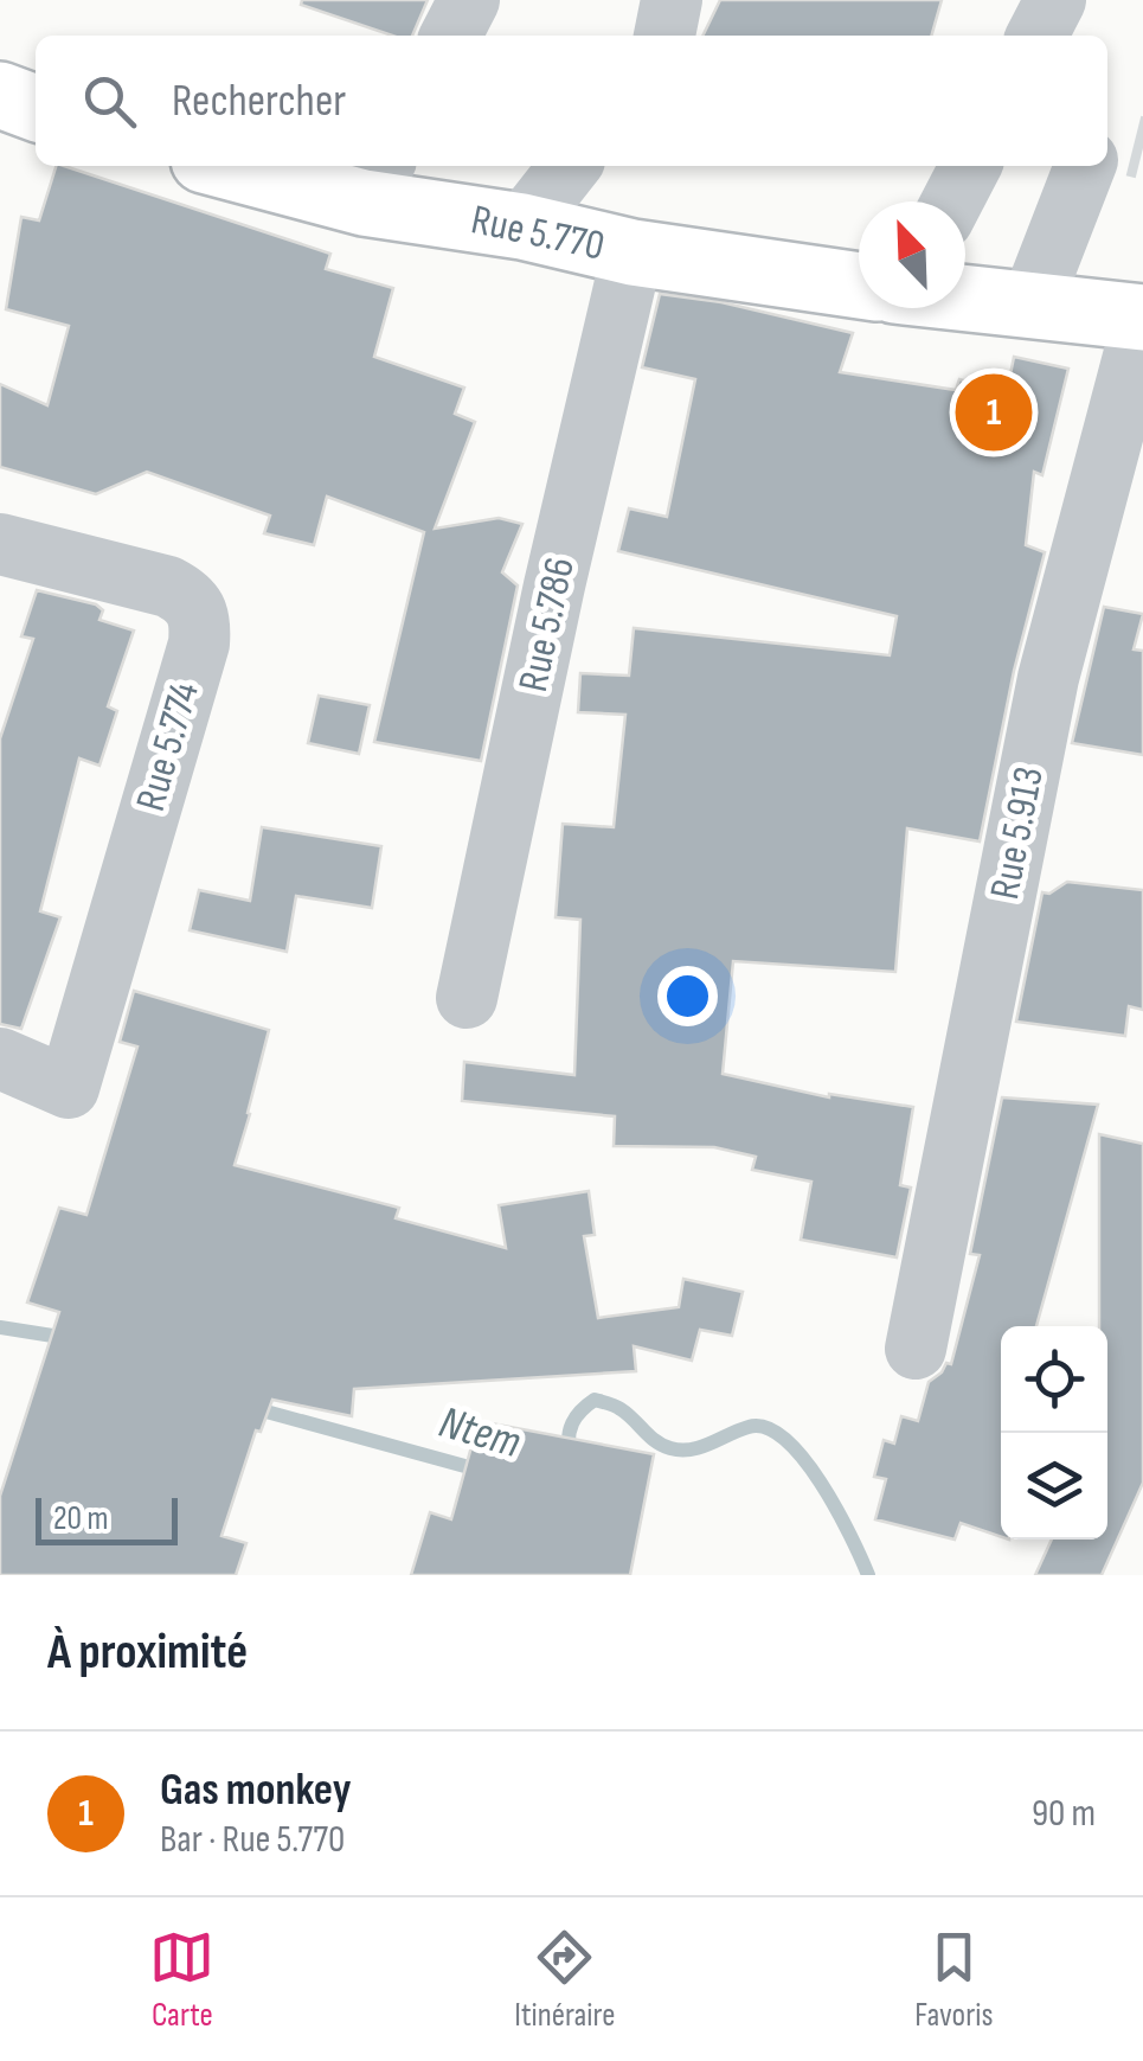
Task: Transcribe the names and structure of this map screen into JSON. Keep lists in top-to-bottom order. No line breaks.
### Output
{"streets":{"main road":["Rue 5.770"],"street":["Rue 5.786","Rue 5.774","Rue 5.913"]},"crossings":[["Rue 5.770","Rue 5.786"],["Rue 5.770","Rue 5.913"]],"water":["Ntem"],"scale_bar":"20 m","north":"top left","page":{"search":"Rechercher","pins":"1","scale":"20 m","heading":"À proximité","list":[{"mark":"1","name":"Gas monkey","note":"Bar · Rue 5.770","value":"90 m"}],"nav":["Carte","Itinéraire","Favoris"]}}
